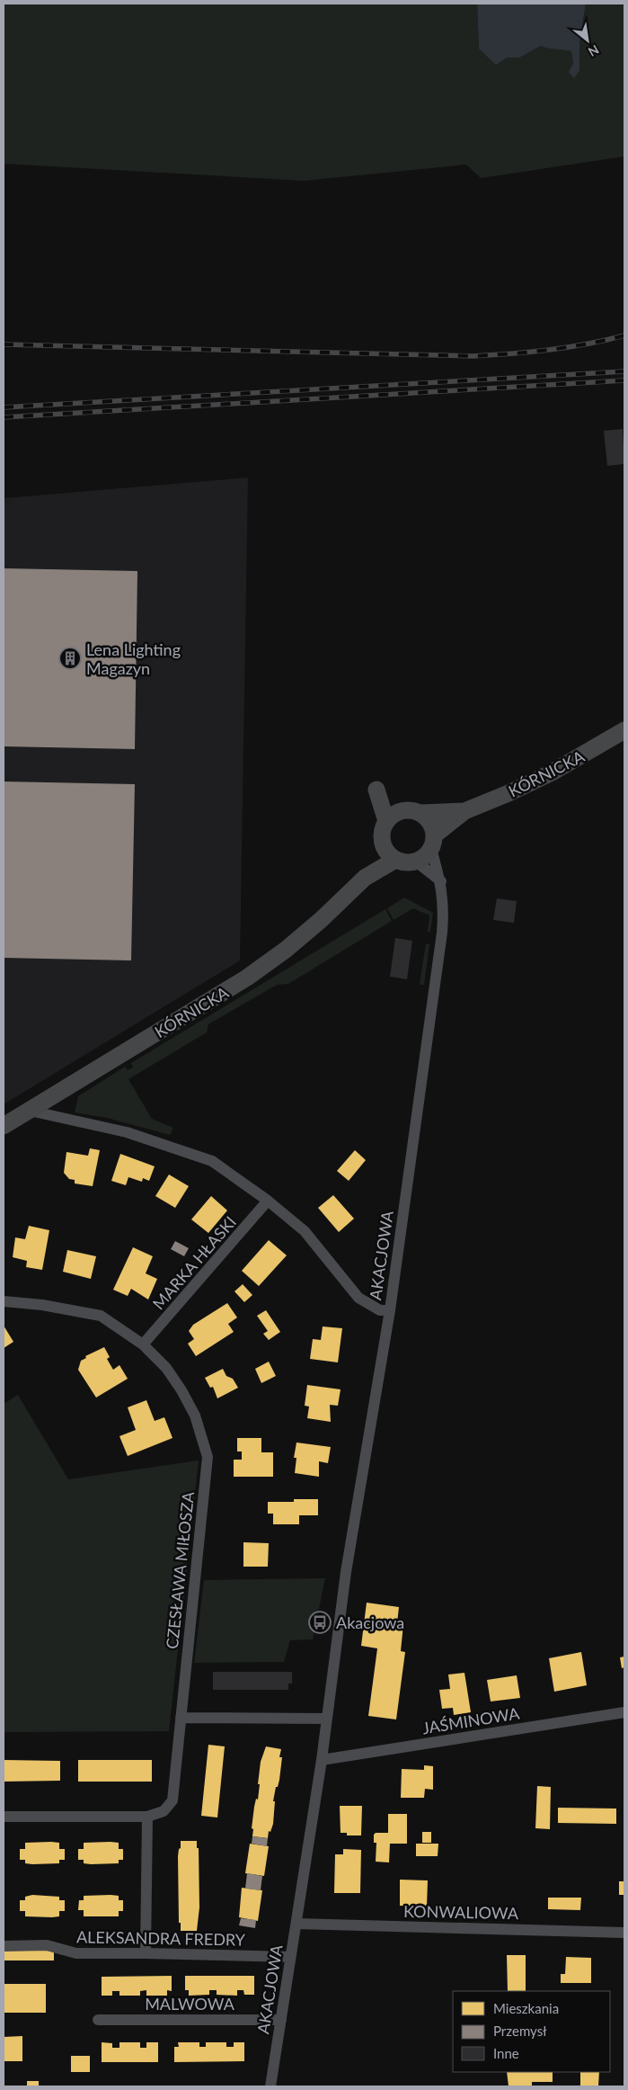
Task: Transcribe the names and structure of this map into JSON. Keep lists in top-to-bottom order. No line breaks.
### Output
{"streets":{"street":["KÓRNICKA","AKACJOWA","MARKA HŁASKI","CZESŁAWA MIŁOSZA","JAŚMINOWA","KONWALIOWA","ALEKSANDRA FREDRY","MALWOWA"]},"crossings":[["AKACJOWA","JAŚMINOWA"],["AKACJOWA","KONWALIOWA"],["AKACJOWA","ALEKSANDRA FREDRY"],["AKACJOWA","MALWOWA"],["MARKA HŁASKI","CZESŁAWA MIŁOSZA"]],"places":{"building":["Lena Lighting Magazyn"],"bus stop":["Akacjowa"]},"legend":["Mieszkania","Przemysł","Inne"],"north":"bottom right"}
